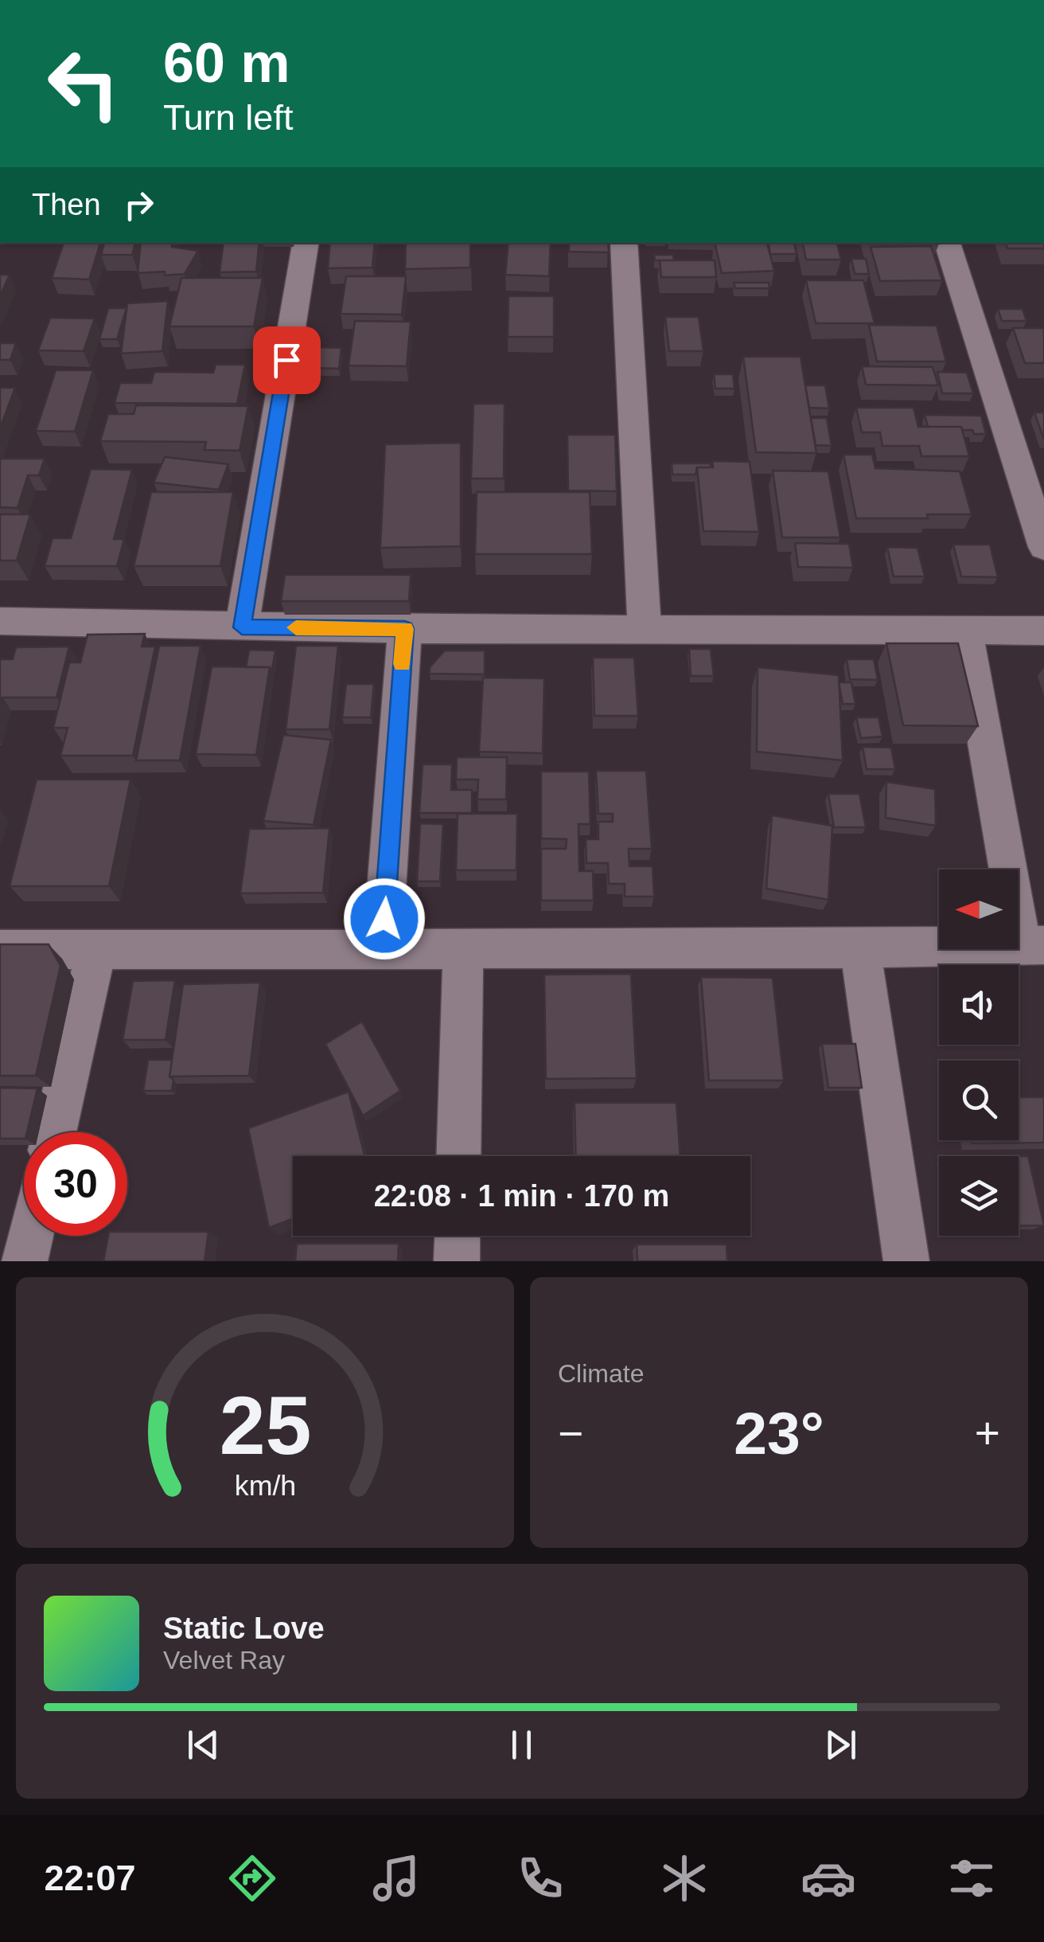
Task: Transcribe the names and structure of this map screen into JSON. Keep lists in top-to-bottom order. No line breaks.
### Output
{"north":"left","page":{"turn":["60 m","Turn left"],"then":"Then","limit":"30","trip":"22:08 · 1 min · 170 m","tile":"Climate","heat":["−","23°","+"],"song":["Static Love","Velvet Ray"],"tabs":"22:07","gauge":["25","km/h"]}}
